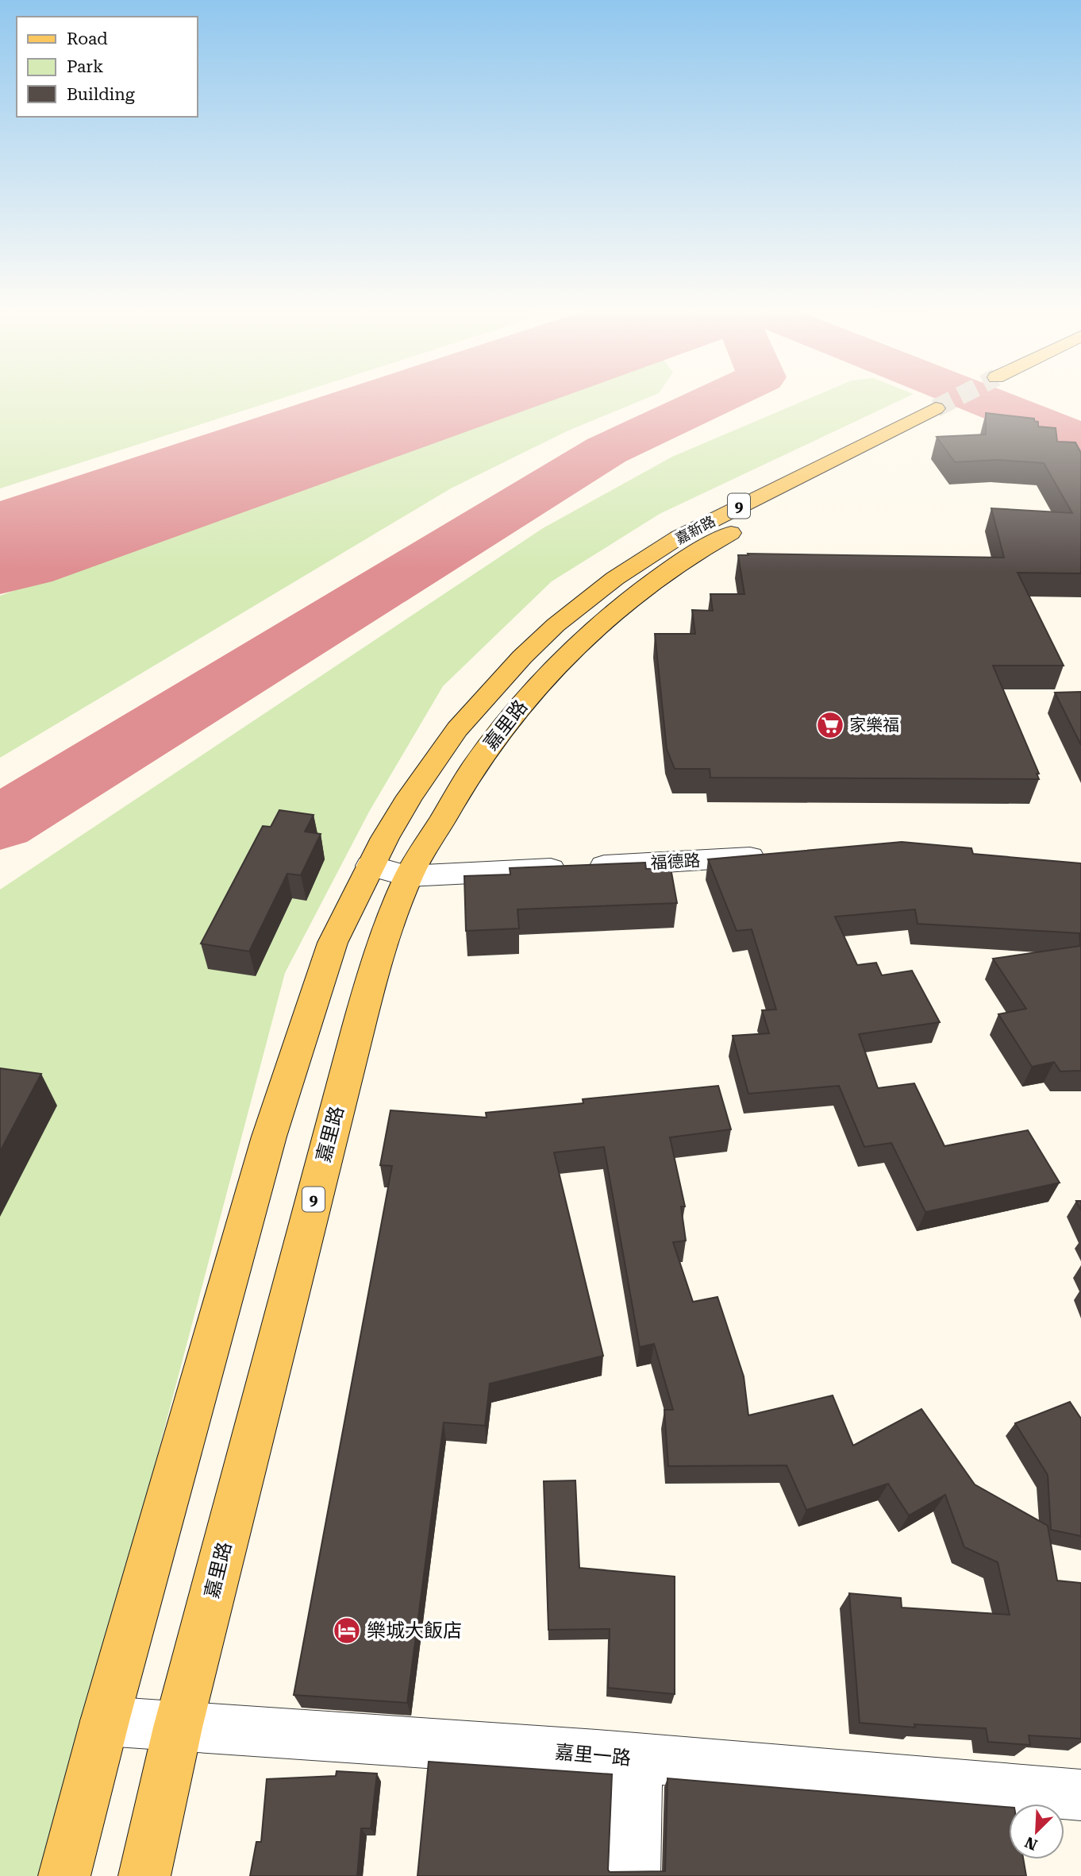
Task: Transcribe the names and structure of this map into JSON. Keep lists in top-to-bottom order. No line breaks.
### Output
{"streets":{"main road":["9","嘉新路","嘉里路"],"street":["福德路","嘉里一路"]},"crossings":[["嘉新路","嘉里路"],["嘉里路","福德路"],["嘉里路","嘉里一路"]],"places":{"supermarket":["家樂福"],"hotel":["樂城大飯店"]},"legend":["Road","Park","Building"],"north":"bottom left"}
